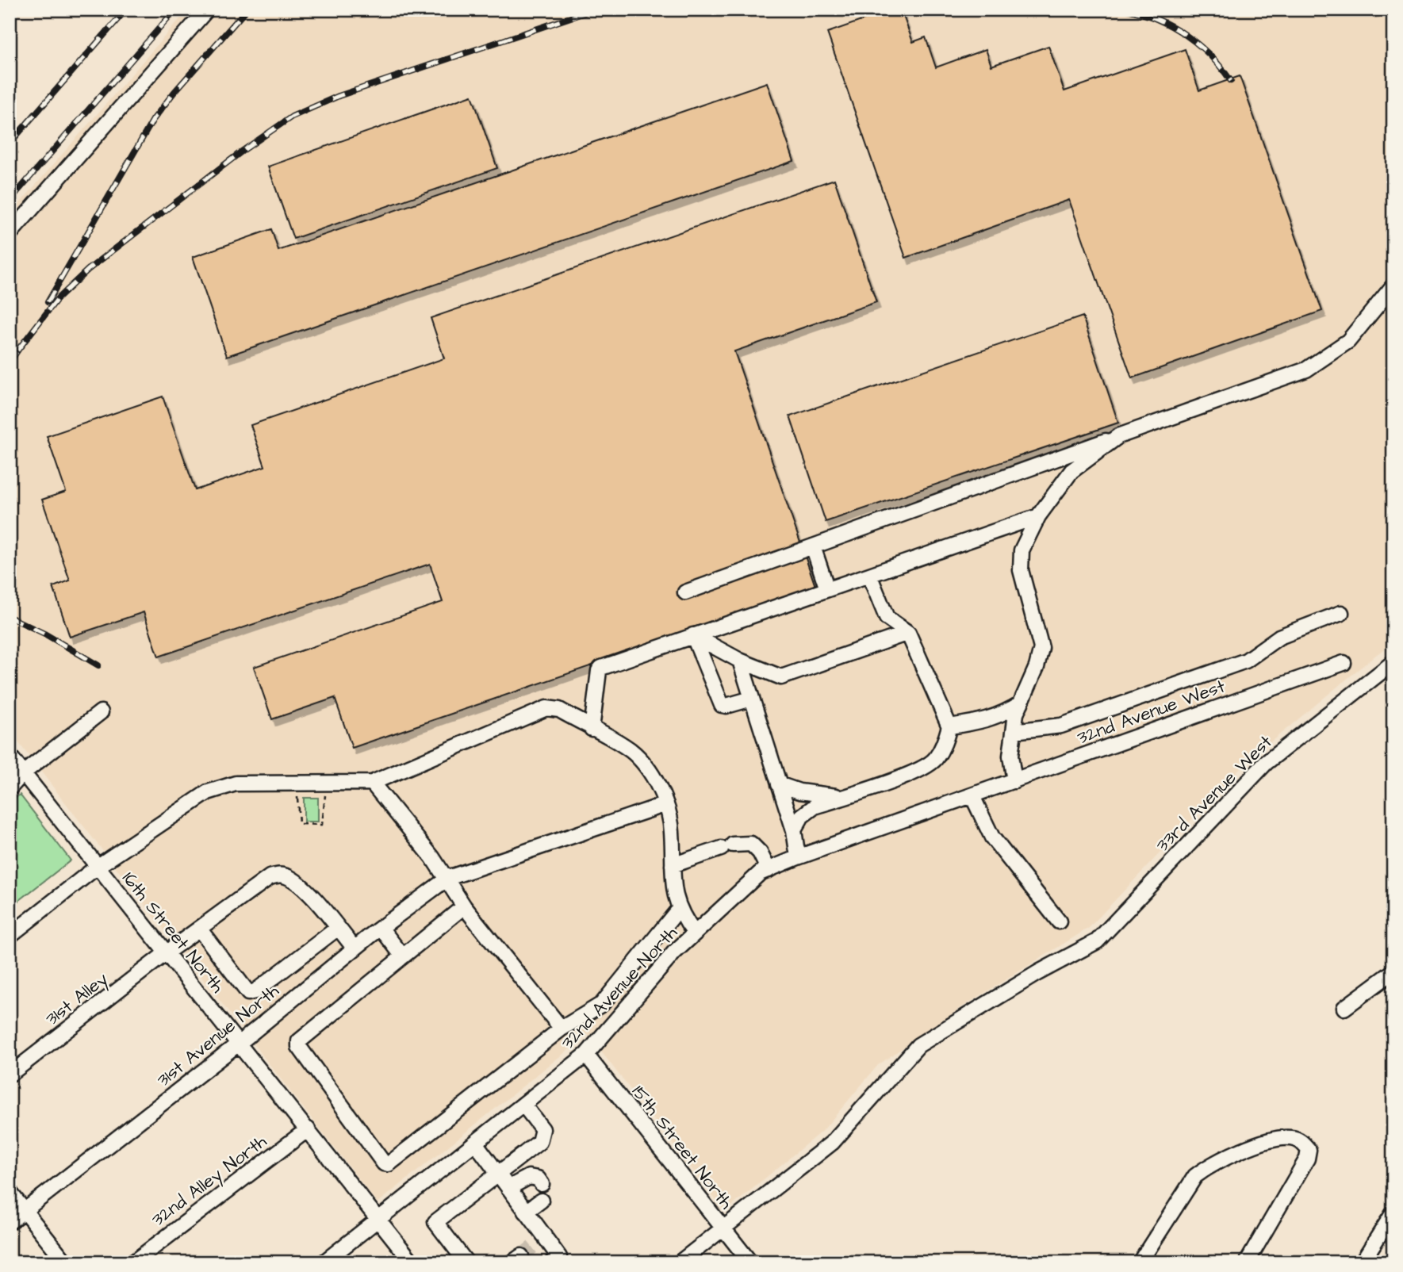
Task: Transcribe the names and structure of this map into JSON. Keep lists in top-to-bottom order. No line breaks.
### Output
{"streets":{"street":["32nd Avenue West","33rd Avenue West","16th Street North","32nd Avenue North","31st Alley","31st Avenue North","15th Street North","32nd Alley North"]},"crossings":[["32nd Avenue West","32nd Avenue North"],["33rd Avenue West","15th Street North"],["16th Street North","32nd Avenue North"],["16th Street North","31st Alley"],["16th Street North","31st Avenue North"],["16th Street North","32nd Alley North"],["32nd Avenue North","15th Street North"]]}
